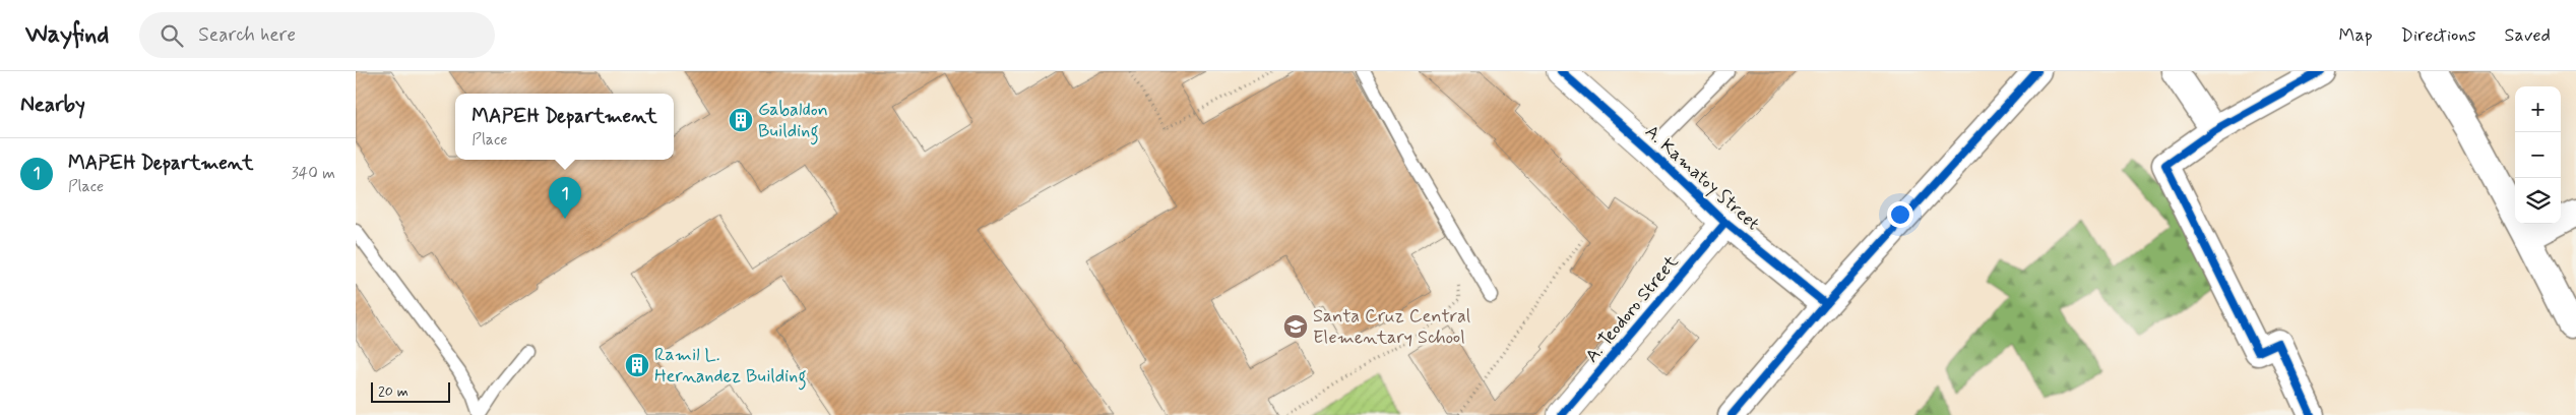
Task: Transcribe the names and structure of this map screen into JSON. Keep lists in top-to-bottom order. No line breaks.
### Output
{"streets":{"street":["A. Kamatoy Street","A. Teodoro Street"]},"crossings":[["A. Kamatoy Street","A. Teodoro Street"]],"places":{"building":["Gabaldon Building","Ramil L. Hernandez Building"],"school or university":["Santa Cruz Central Elementary School"]},"scale_bar":"20 m","page":{"header":"Wayfind","search":"Search here","nav":["Map","Directions","Saved"],"heading":"Nearby","map_buttons":["+","−"],"popup":["MAPEH Department","Place"],"list":[{"mark":"1","name":"MAPEH Department","note":"Place","value":"340 m"}],"pins":"1","scale":"20 m"}}
